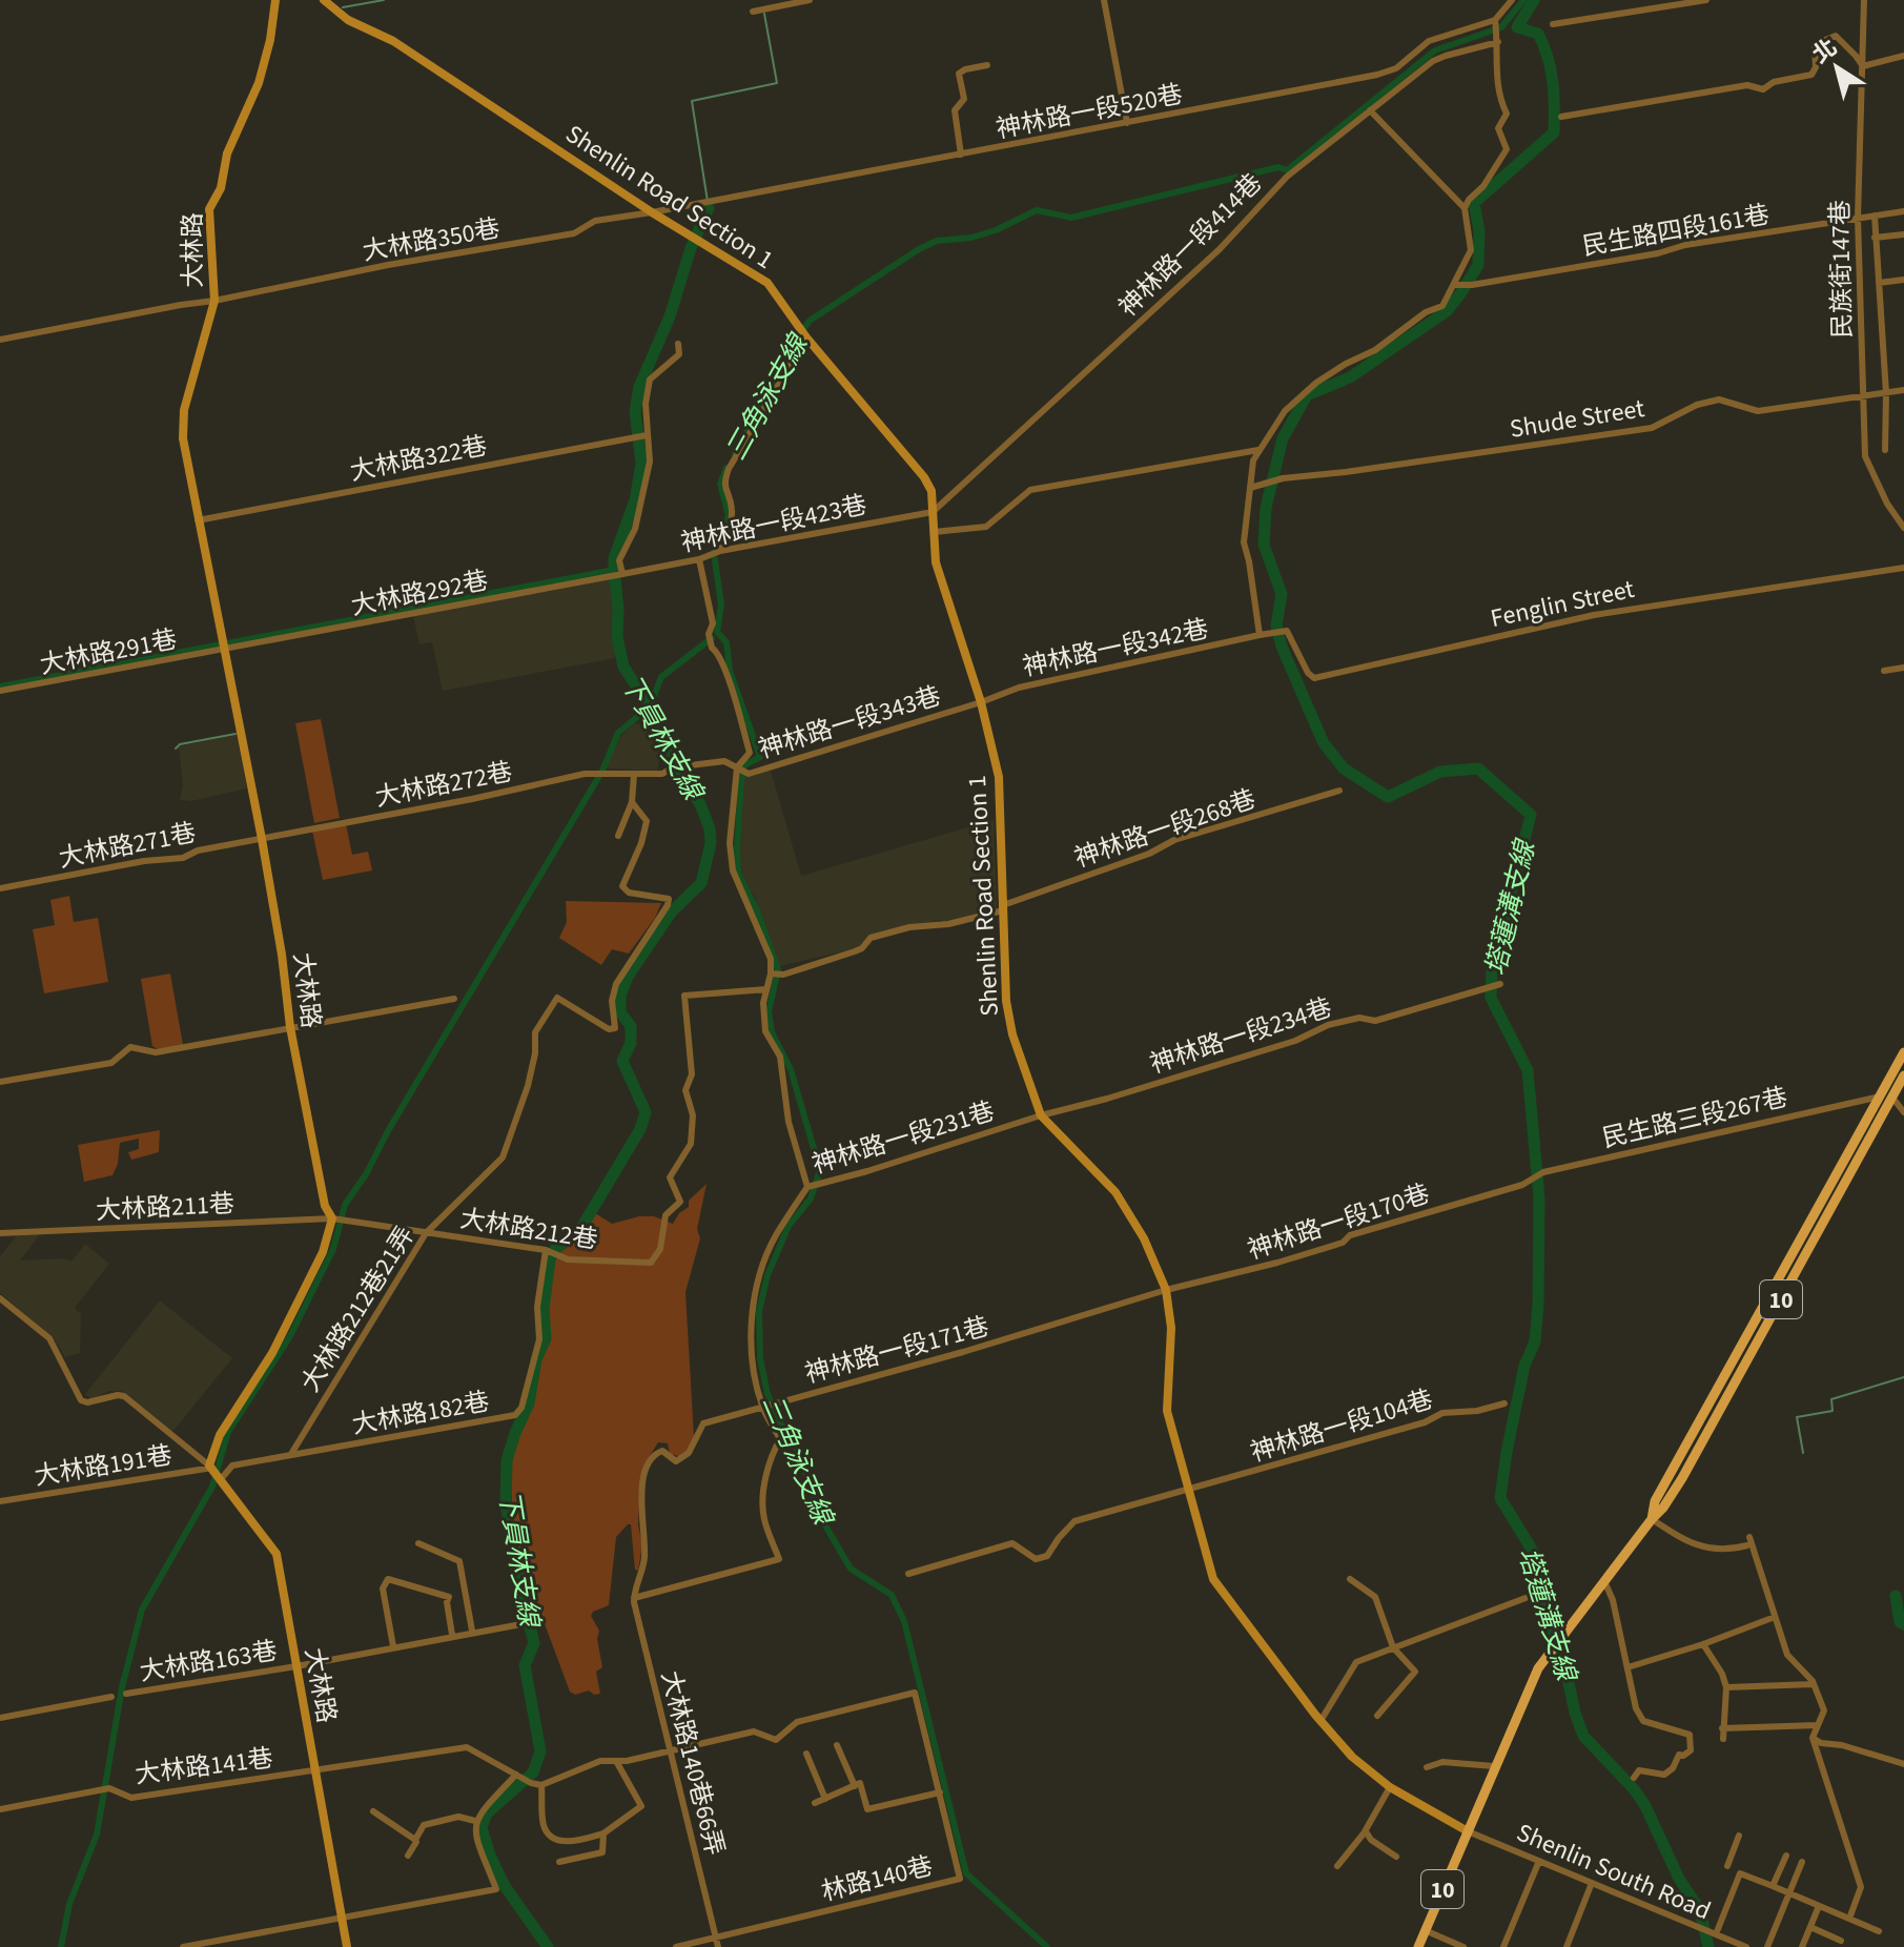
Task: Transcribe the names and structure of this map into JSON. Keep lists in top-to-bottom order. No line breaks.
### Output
{"streets":{"main road":["10"],"street":["神林路一段520巷","Shenlin Road Section 1","民生路四段161巷","大林路350巷","神林路一段414巷","大林路","民族街147巷","Shude Street","大林路322巷","神林路一段423巷","大林路292巷","Fenglin Street","神林路一段342巷","大林路291巷","神林路一段343巷","大林路272巷","神林路一段268巷","大林路271巷","神林路一段234巷","民生路三段267巷","神林路一段231巷","大林路211巷","神林路一段170巷","大林路212巷","大林路212巷21弄","神林路一段171巷","大林路182巷","神林路一段104巷","大林路191巷","大林路163巷","大林路140巷66弄","大林路141巷","Shenlin South Road","林路140巷"]},"crossings":[["神林路一段520巷","Shenlin Road Section 1"],["神林路一段520巷","大林路350巷"],["Shenlin Road Section 1","大林路350巷"],["Shenlin Road Section 1","神林路一段414巷"],["Shenlin Road Section 1","神林路一段423巷"],["Shenlin Road Section 1","神林路一段342巷"],["Shenlin Road Section 1","神林路一段343巷"],["Shenlin Road Section 1","神林路一段268巷"],["Shenlin Road Section 1","神林路一段234巷"],["Shenlin Road Section 1","神林路一段231巷"],["Shenlin Road Section 1","神林路一段170巷"],["Shenlin Road Section 1","10"],["Shenlin Road Section 1","神林路一段171巷"],["Shenlin Road Section 1","神林路一段104巷"],["Shenlin Road Section 1","Shenlin South Road"],["民生路四段161巷","民族街147巷"],["大林路350巷","大林路"],["神林路一段414巷","神林路一段423巷"],["大林路","大林路322巷"],["大林路","大林路292巷"],["大林路","大林路291巷"],["大林路","大林路272巷"],["大林路","大林路271巷"],["大林路","大林路211巷"],["大林路","大林路212巷"],["大林路","大林路182巷"],["大林路","大林路191巷"],["大林路","大林路163巷"],["大林路","大林路141巷"],["民族街147巷","Shude Street"],["神林路一段423巷","大林路292巷"],["大林路292巷","大林路291巷"],["Fenglin Street","神林路一段342巷"],["神林路一段342巷","神林路一段343巷"],["神林路一段343巷","大林路272巷"],["神林路一段343巷","大林路212巷21弄"],["大林路272巷","大林路271巷"],["大林路272巷","大林路212巷21弄"],["神林路一段234巷","神林路一段231巷"],["民生路三段267巷","神林路一段170巷"],["民生路三段267巷","10"],["神林路一段231巷","神林路一段171巷"],["神林路一段231巷","大林路140巷66弄"],["大林路211巷","大林路212巷"],["神林路一段170巷","神林路一段171巷"],["大林路212巷","大林路212巷21弄"],["大林路212巷","大林路182巷"],["10","Shenlin South Road"],["大林路212巷21弄","大林路182巷"],["神林路一段171巷","大林路140巷66弄"],["大林路140巷66弄","林路140巷"]],"water":["三角泳支線","下員林支線","塔蓮溝支線"],"north":"top left"}
